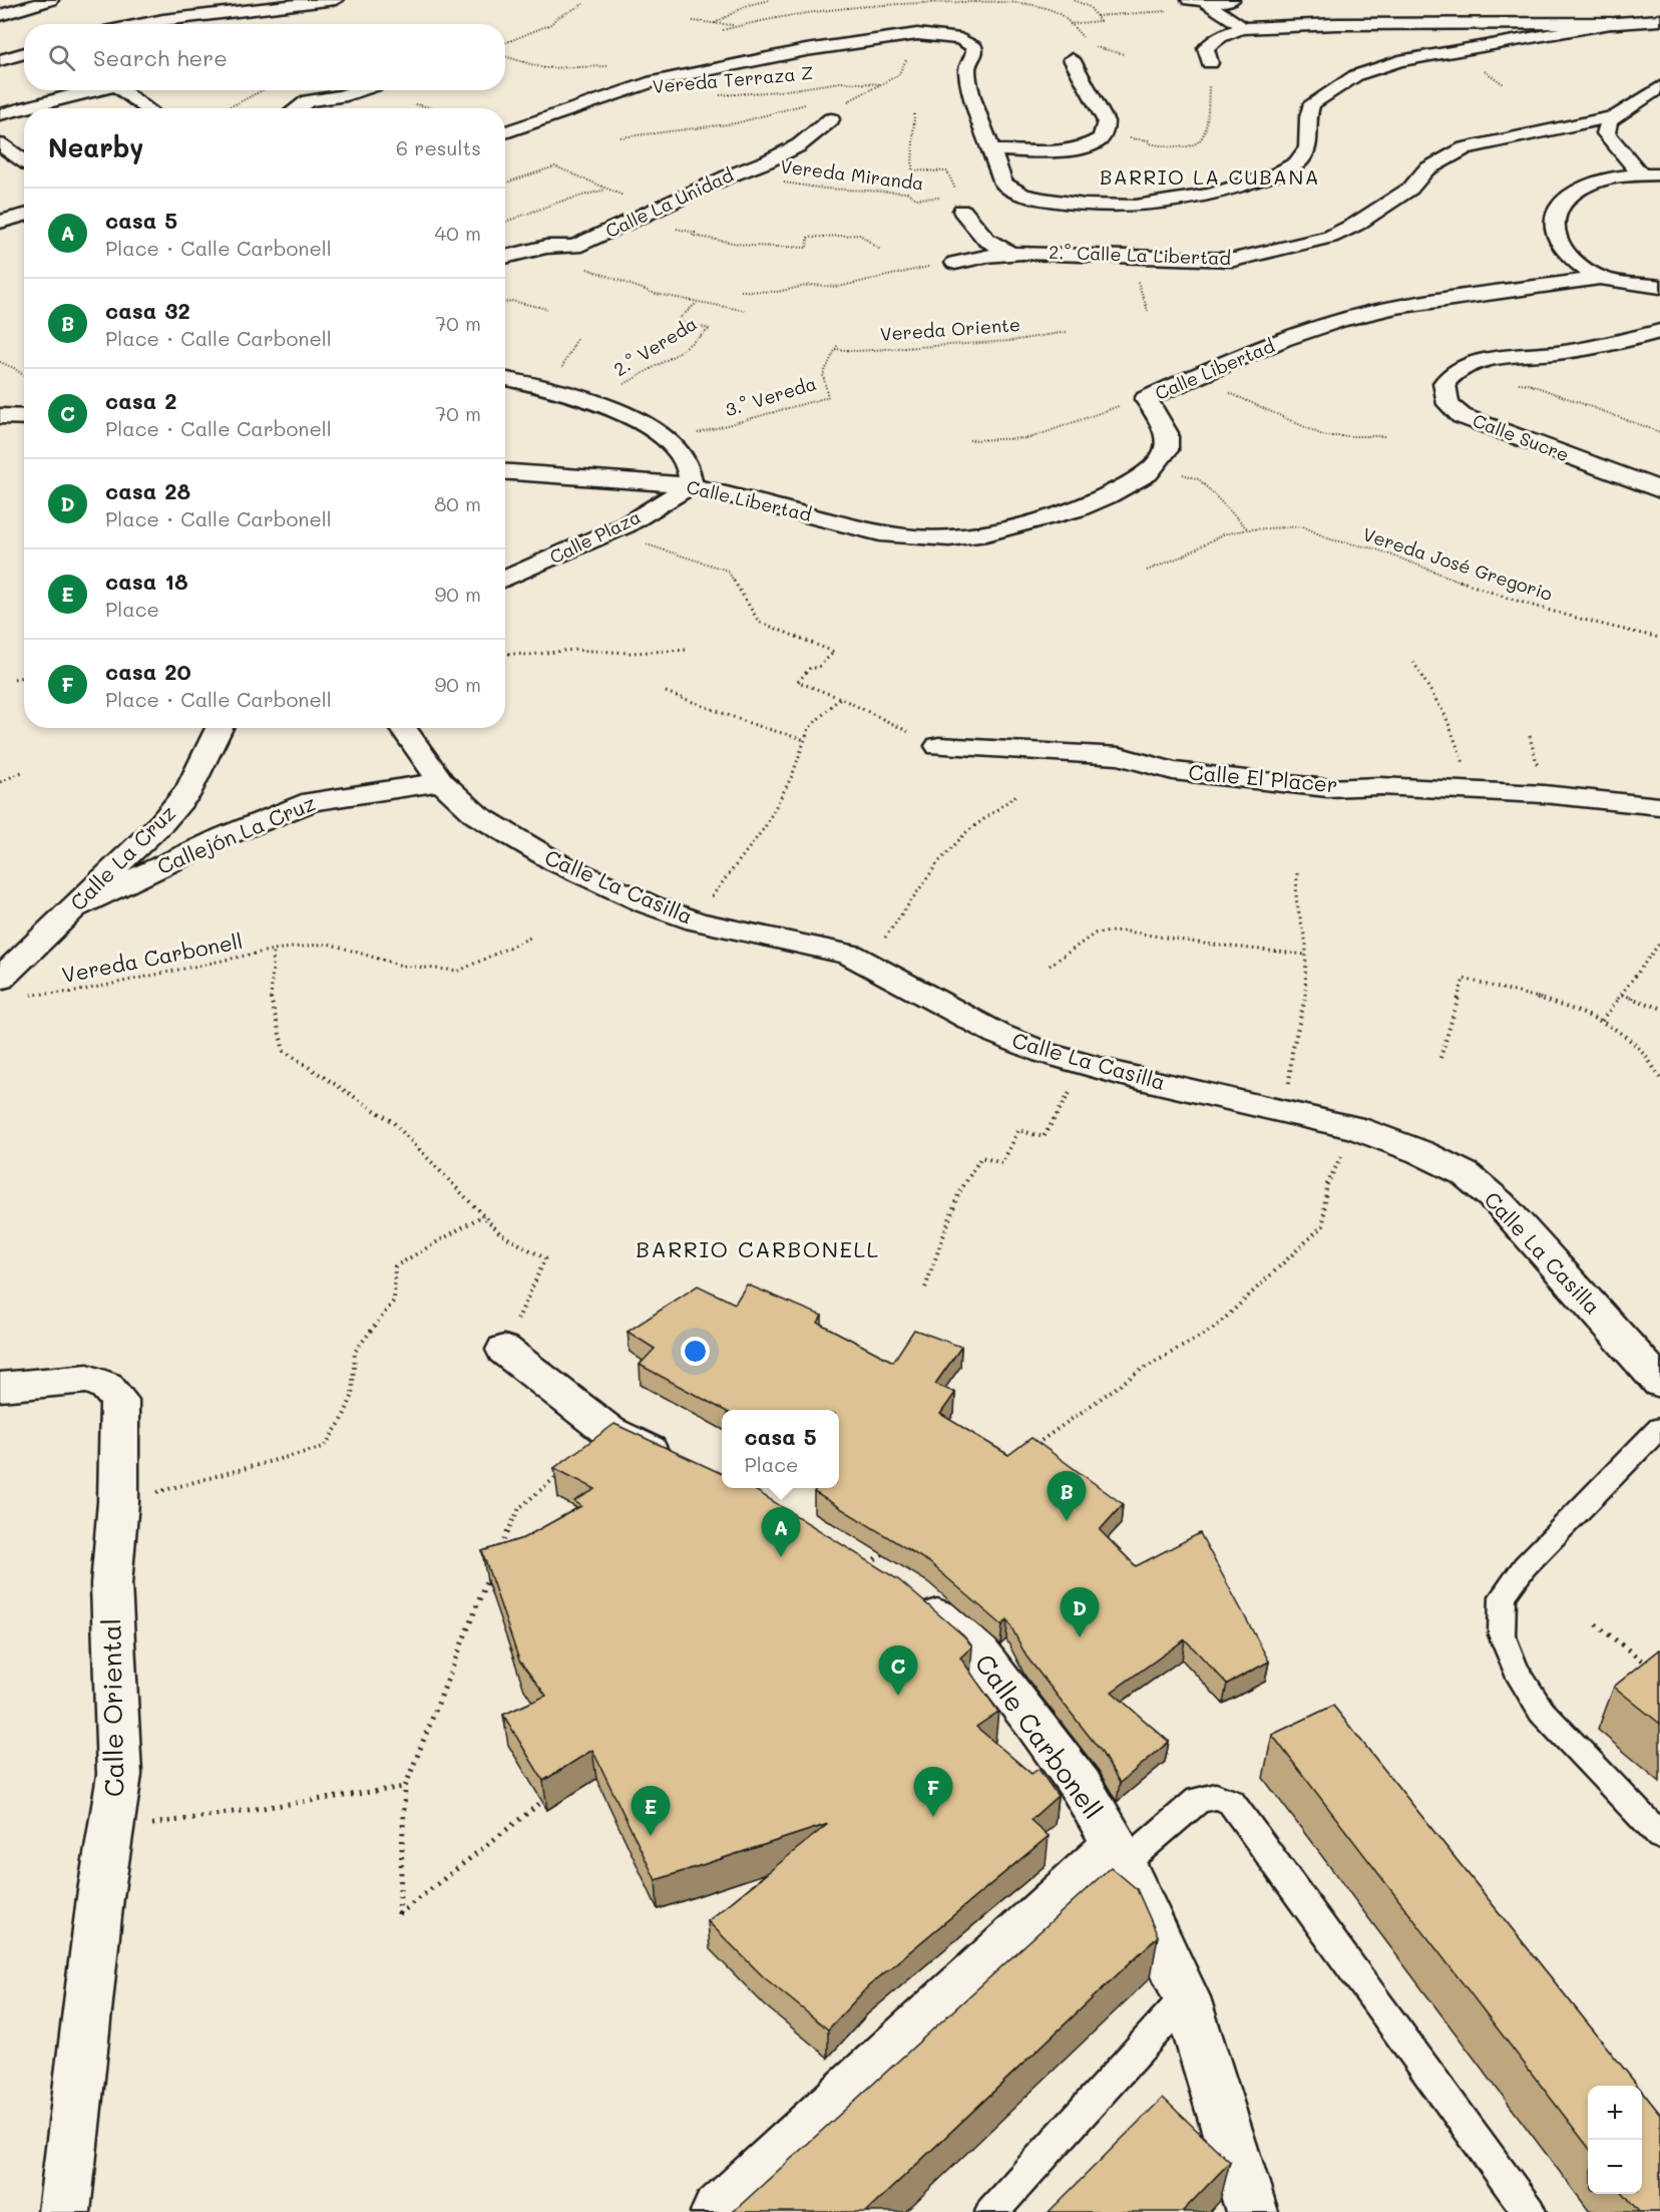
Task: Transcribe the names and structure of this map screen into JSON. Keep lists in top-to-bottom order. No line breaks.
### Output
{"streets":{"street":["Calle La Unidad","2.° Calle La Libertad","Calle Libertad","Calle Sucre","Calle Plaza","Calle El Placer","Callejón La Cruz","Calle La Cruz","Calle La Casilla","Calle Oriental","Calle Carbonell"],"path":["Vereda Terraza Z","Vereda Miranda","Vereda Oriente","2.° Vereda","3.° Vereda","Vereda José Gregorio","Vereda Carbonell"]},"crossings":[["Vereda Miranda","Calle La Unidad"],["Vereda Oriente","3.° Vereda"],["Calle Libertad","Calle Plaza"],["Callejón La Cruz","Calle La Cruz"],["Callejón La Cruz","Calle La Casilla"],["Calle La Cruz","Vereda Carbonell"]],"districts":["BARRIO LA CUBANA","BARRIO CARBONELL"],"page":{"search":"Search here","heading":["Nearby","6 results"],"list":[{"mark":"A","name":"casa 5","note":"Place · Calle Carbonell","value":"40 m"},{"mark":"B","name":"casa 32","note":"Place · Calle Carbonell","value":"70 m"},{"mark":"C","name":"casa 2","note":"Place · Calle Carbonell","value":"70 m"},{"mark":"D","name":"casa 28","note":"Place · Calle Carbonell","value":"80 m"},{"mark":"E","name":"casa 18","note":"Place","value":"90 m"},{"mark":"F","name":"casa 20","note":"Place · Calle Carbonell","value":"90 m"}],"popup":["casa 5","Place"],"pins":["B","A","D","C","F","E"],"map_buttons":["+","−"]}}
